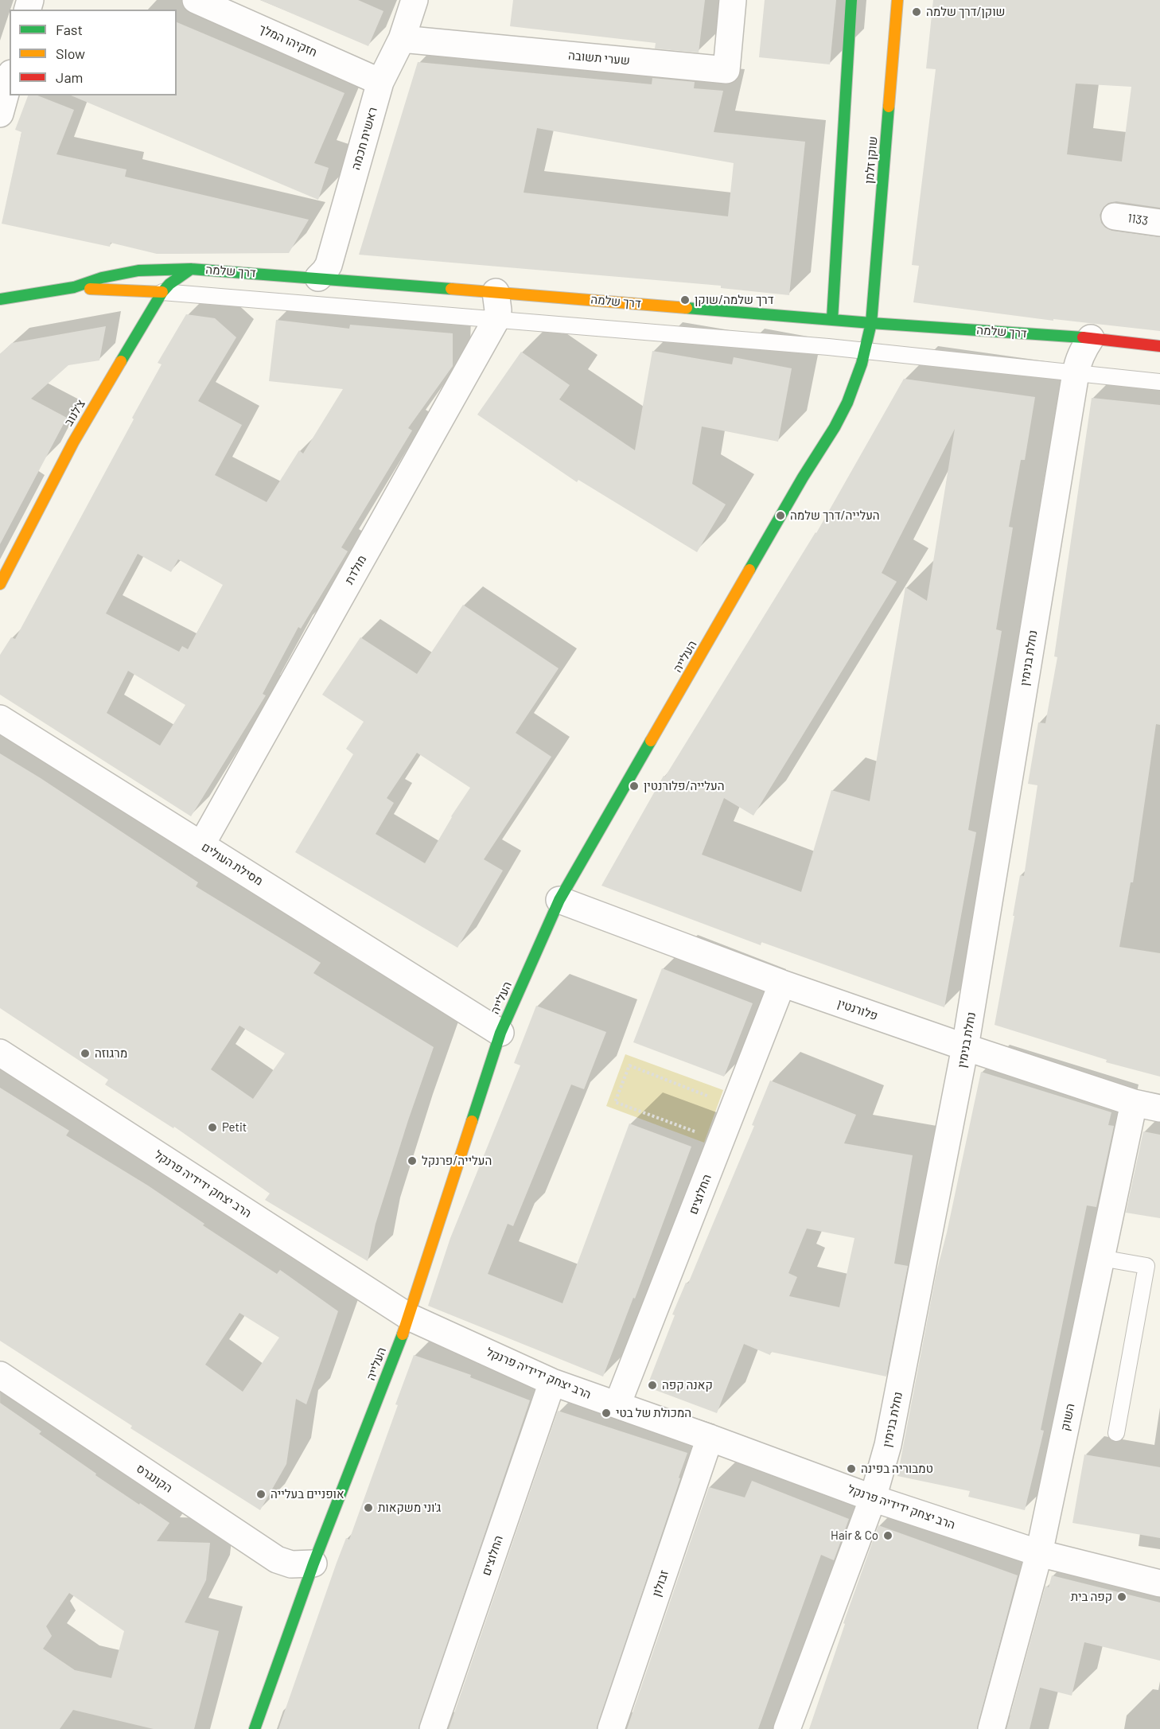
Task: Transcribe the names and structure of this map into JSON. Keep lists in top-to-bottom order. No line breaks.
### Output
{"streets":{"street":["חזקיהו המלך","שערי תשובה","ראשית חכמה","שוקן זלמן","1133","דרך שלמה","צ'לנוב","מולדת","העלייה","נחלת בנימין","מסילת העולים","פלורנטין","הרב יצחק ידידיה פרנקל","החלוצים","השוק","הקונגרס","זבולון"]},"crossings":[["חזקיהו המלך","ראשית חכמה"],["שערי תשובה","ראשית חכמה"],["ראשית חכמה","דרך שלמה"],["שוקן זלמן","דרך שלמה"],["שוקן זלמן","העלייה"],["דרך שלמה","צ'לנוב"],["דרך שלמה","מולדת"],["דרך שלמה","העלייה"],["דרך שלמה","נחלת בנימין"],["מולדת","מסילת העולים"],["העלייה","מסילת העולים"],["העלייה","פלורנטין"],["העלייה","הרב יצחק ידידיה פרנקל"],["העלייה","הקונגרס"],["נחלת בנימין","פלורנטין"],["נחלת בנימין","הרב יצחק ידידיה פרנקל"],["פלורנטין","החלוצים"],["פלורנטין","השוק"],["הרב יצחק ידידיה פרנקל","החלוצים"],["הרב יצחק ידידיה פרנקל","השוק"],["הרב יצחק ידידיה פרנקל","זבולון"]],"places":["שוקן/דרך שלמה","דרך שלמה/שוקן","העלייה/דרך שלמה","העלייה/פלורנטין","מרגוזה","Petit","העלייה/פרנקל","קאנה קפה","המכולת של בטי","טמבוריה בפינה","אופניים בעלייה","ג'וני משקאות","Hair & Co","קפה בית"],"legend":["Fast","Slow","Jam"]}
